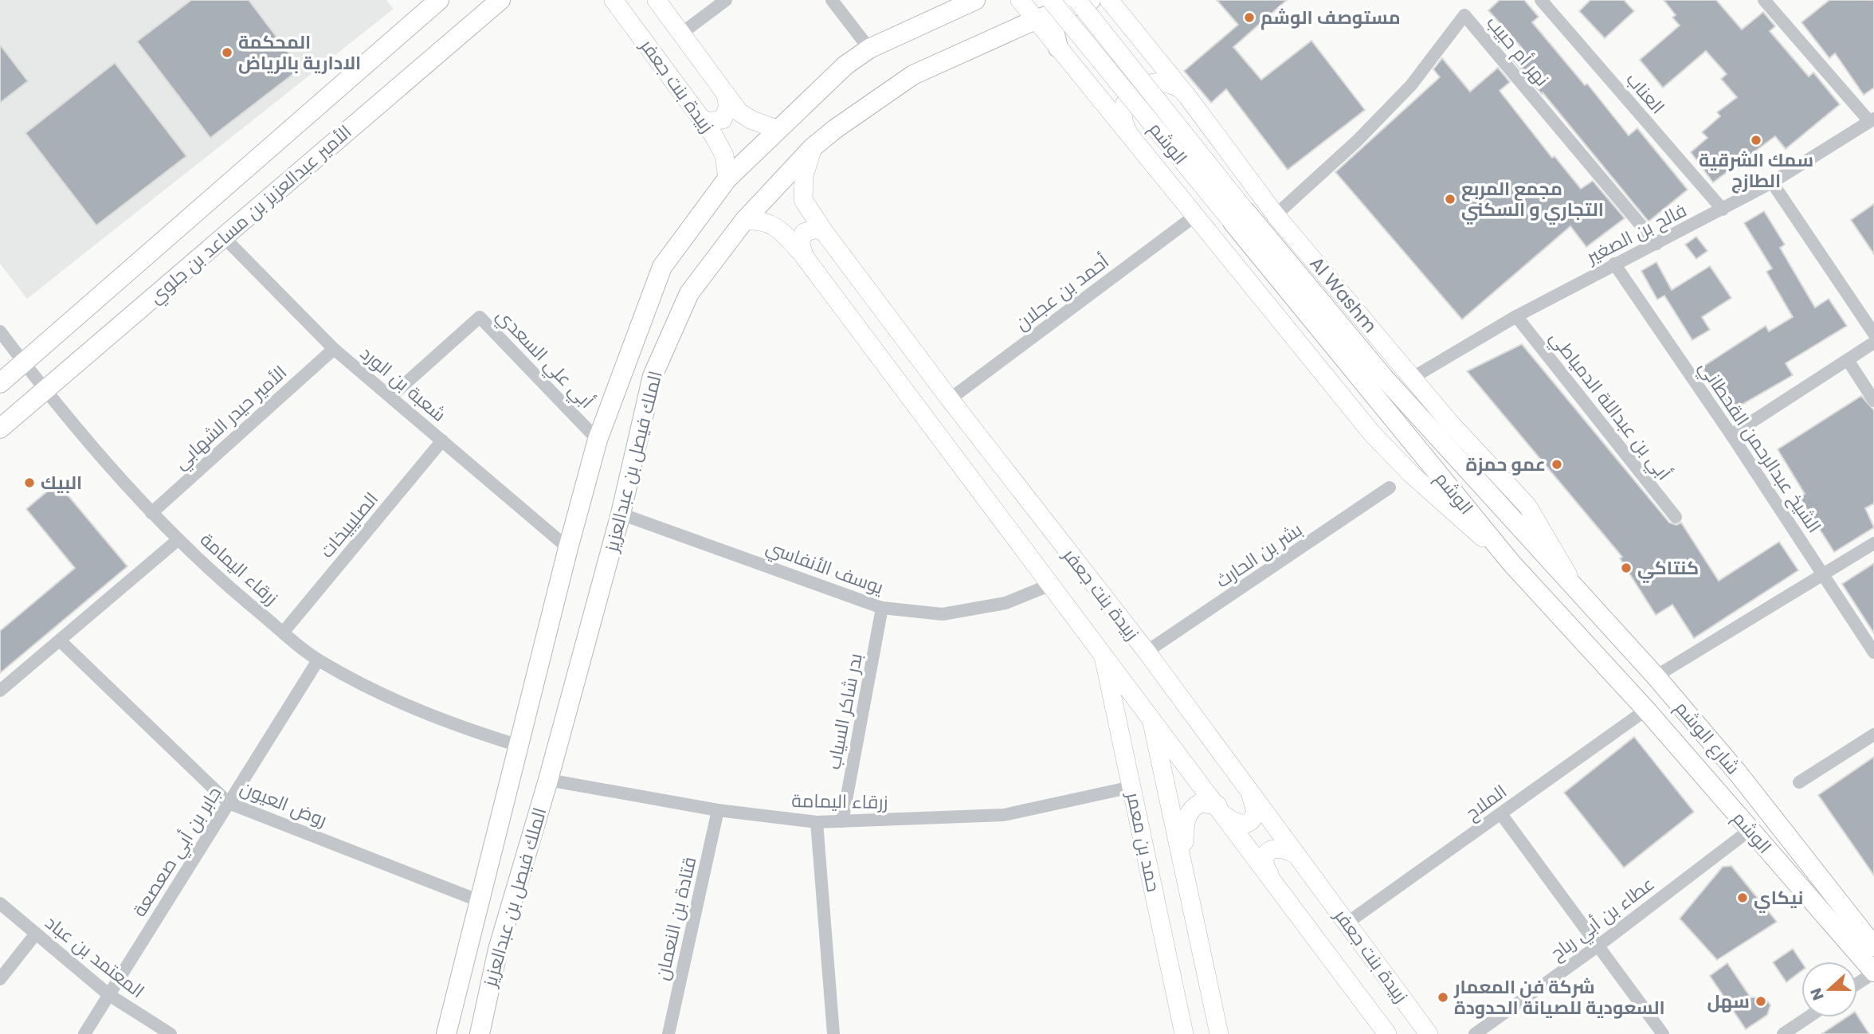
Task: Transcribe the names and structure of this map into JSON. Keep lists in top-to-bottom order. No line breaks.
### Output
{"streets":{"main road":["الوشم","الأمير عبدالعزيز بن مساعد بن جلوي","الملك فيصل بن عبدالعزيز","شارع الوشم"],"street":["نهر أم حبيب","زبيدة بنت جعفر","العناب","فالح بن الصغير","أحمد بن عجلان","Al Washm","أبي علي السعدي","شعبة بن الورد","أبي بن عبداللة الدمياطي","الأمير حيدر الشهابي","الشيخ عبدالرحمن القحطاني","الصليبيخات","بشر بن الحارث","يوسف الأنفاسي","زرقاء اليمامة","بدر شاكر السياب","الملاح","روض العيون","حمد بن معمر","جابر بن أبي صعصعة","قتادة بن النعمان","عطاء بن أبي رباح","المعتمد بن عباد"]},"crossings":[["نهر أم حبيب","فالح بن الصغير"],["نهر أم حبيب","Al Washm"],["زبيدة بنت جعفر","أحمد بن عجلان"],["زبيدة بنت جعفر","الملك فيصل بن عبدالعزيز"],["زبيدة بنت جعفر","بشر بن الحارث"],["زبيدة بنت جعفر","يوسف الأنفاسي"],["زبيدة بنت جعفر","الملاح"],["زبيدة بنت جعفر","حمد بن معمر"],["العناب","فالح بن الصغير"],["الوشم","الملك فيصل بن عبدالعزيز"],["الوشم","شارع الوشم"],["الوشم","الملاح"],["الوشم","عطاء بن أبي رباح"],["الأمير عبدالعزيز بن مساعد بن جلوي","شعبة بن الورد"],["الأمير عبدالعزيز بن مساعد بن جلوي","زرقاء اليمامة"],["فالح بن الصغير","Al Washm"],["فالح بن الصغير","أبي بن عبداللة الدمياطي"],["فالح بن الصغير","الشيخ عبدالرحمن القحطاني"],["Al Washm","شارع الوشم"],["أبي علي السعدي","شعبة بن الورد"],["أبي علي السعدي","الملك فيصل بن عبدالعزيز"],["شعبة بن الورد","الأمير حيدر الشهابي"],["شعبة بن الورد","الملك فيصل بن عبدالعزيز"],["شعبة بن الورد","الصليبيخات"],["الأمير حيدر الشهابي","زرقاء اليمامة"],["الملك فيصل بن عبدالعزيز","يوسف الأنفاسي"],["الملك فيصل بن عبدالعزيز","زرقاء اليمامة"],["الملك فيصل بن عبدالعزيز","روض العيون"],["الصليبيخات","زرقاء اليمامة"],["يوسف الأنفاسي","بدر شاكر السياب"],["زرقاء اليمامة","بدر شاكر السياب"],["زرقاء اليمامة","حمد بن معمر"],["زرقاء اليمامة","جابر بن أبي صعصعة"],["زرقاء اليمامة","قتادة بن النعمان"],["روض العيون","جابر بن أبي صعصعة"],["جابر بن أبي صعصعة","المعتمد بن عباد"]],"places":["مستوصف الوشم","المحكمة الادارية بالرياض","سمك الشرقية الطازج","مجمع المربع التجاري و السكني","عمو حمزة","البيك","كنتاكي","نيكاي","شركة فن المعمار السعودية للصيانة الحدودة","سهل"],"north":"left"}
